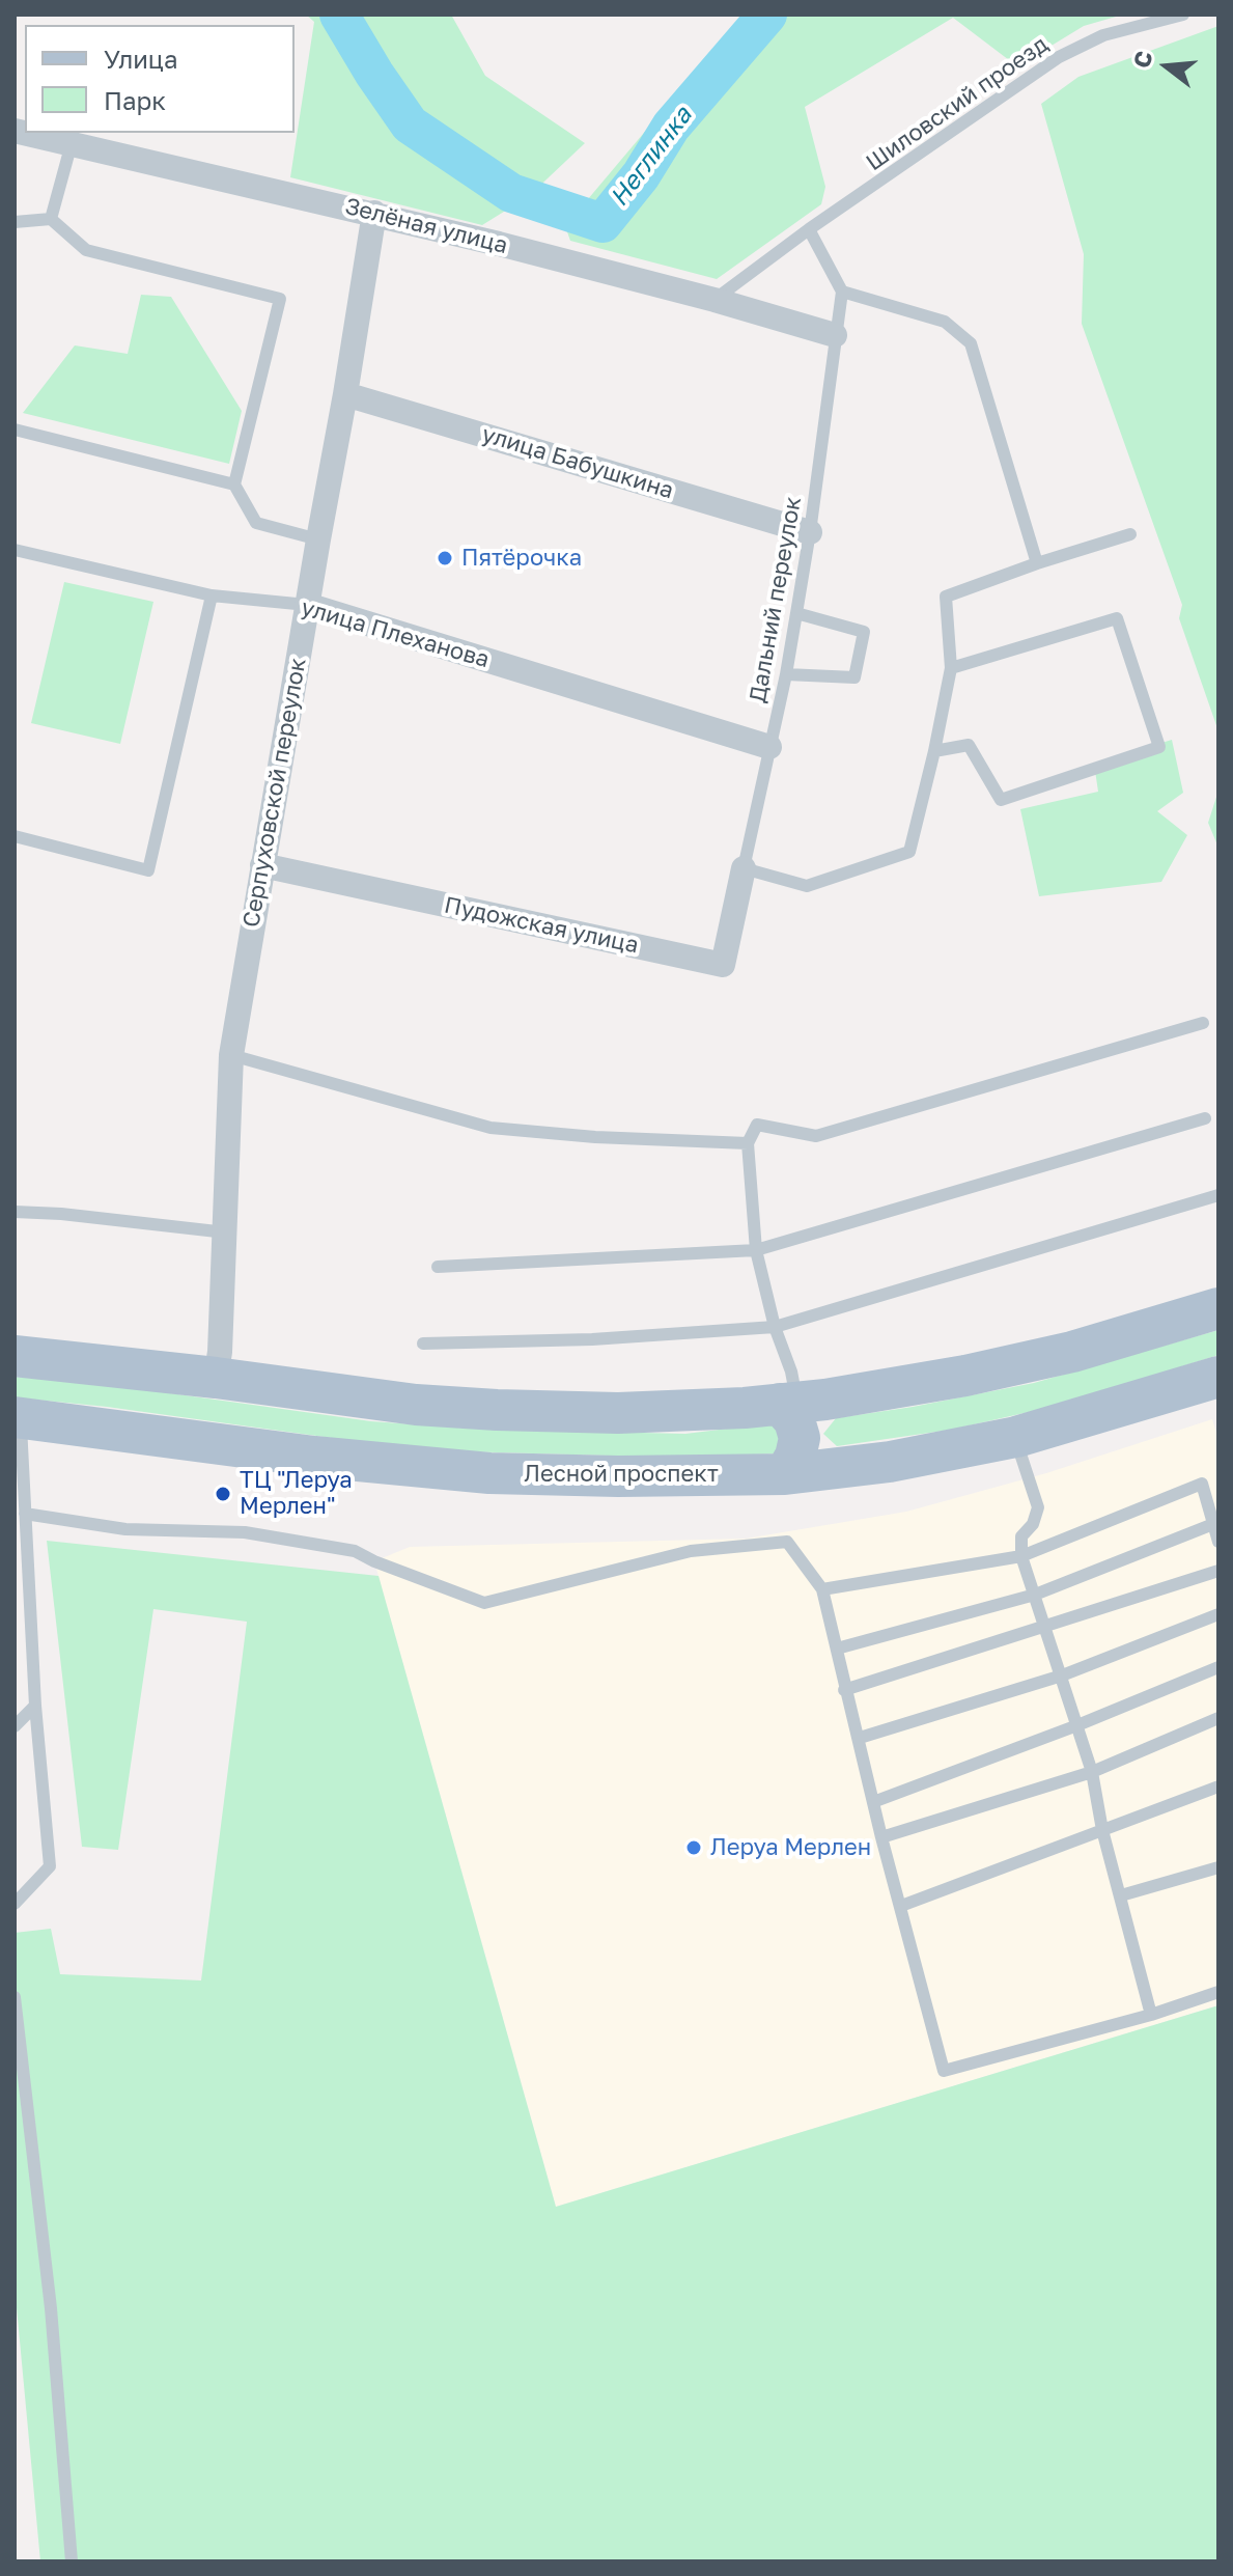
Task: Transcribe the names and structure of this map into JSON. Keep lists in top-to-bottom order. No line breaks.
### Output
{"streets":{"main road":["Лесной проспект"],"street":["Зелёная улица","улица Бабушкина","улица Плеханова","Серпуховской переулок","Пудожская улица"],"lane":["Шиловский проезд","Дальний переулок"]},"crossings":[["Шиловский проезд","Зелёная улица"],["Зелёная улица","Дальний переулок"],["Зелёная улица","Серпуховской переулок"],["улица Бабушкина","Дальний переулок"],["улица Бабушкина","Серпуховской переулок"],["Дальний переулок","улица Плеханова"],["Дальний переулок","Пудожская улица"],["улица Плеханова","Серпуховской переулок"],["Серпуховской переулок","Пудожская улица"]],"water":["Неглинка"],"places":["Пятёрочка","ТЦ \"Леруа Мерлен\"","Леруа Мерлен"],"legend":["Улица","Парк"],"north":"left"}
